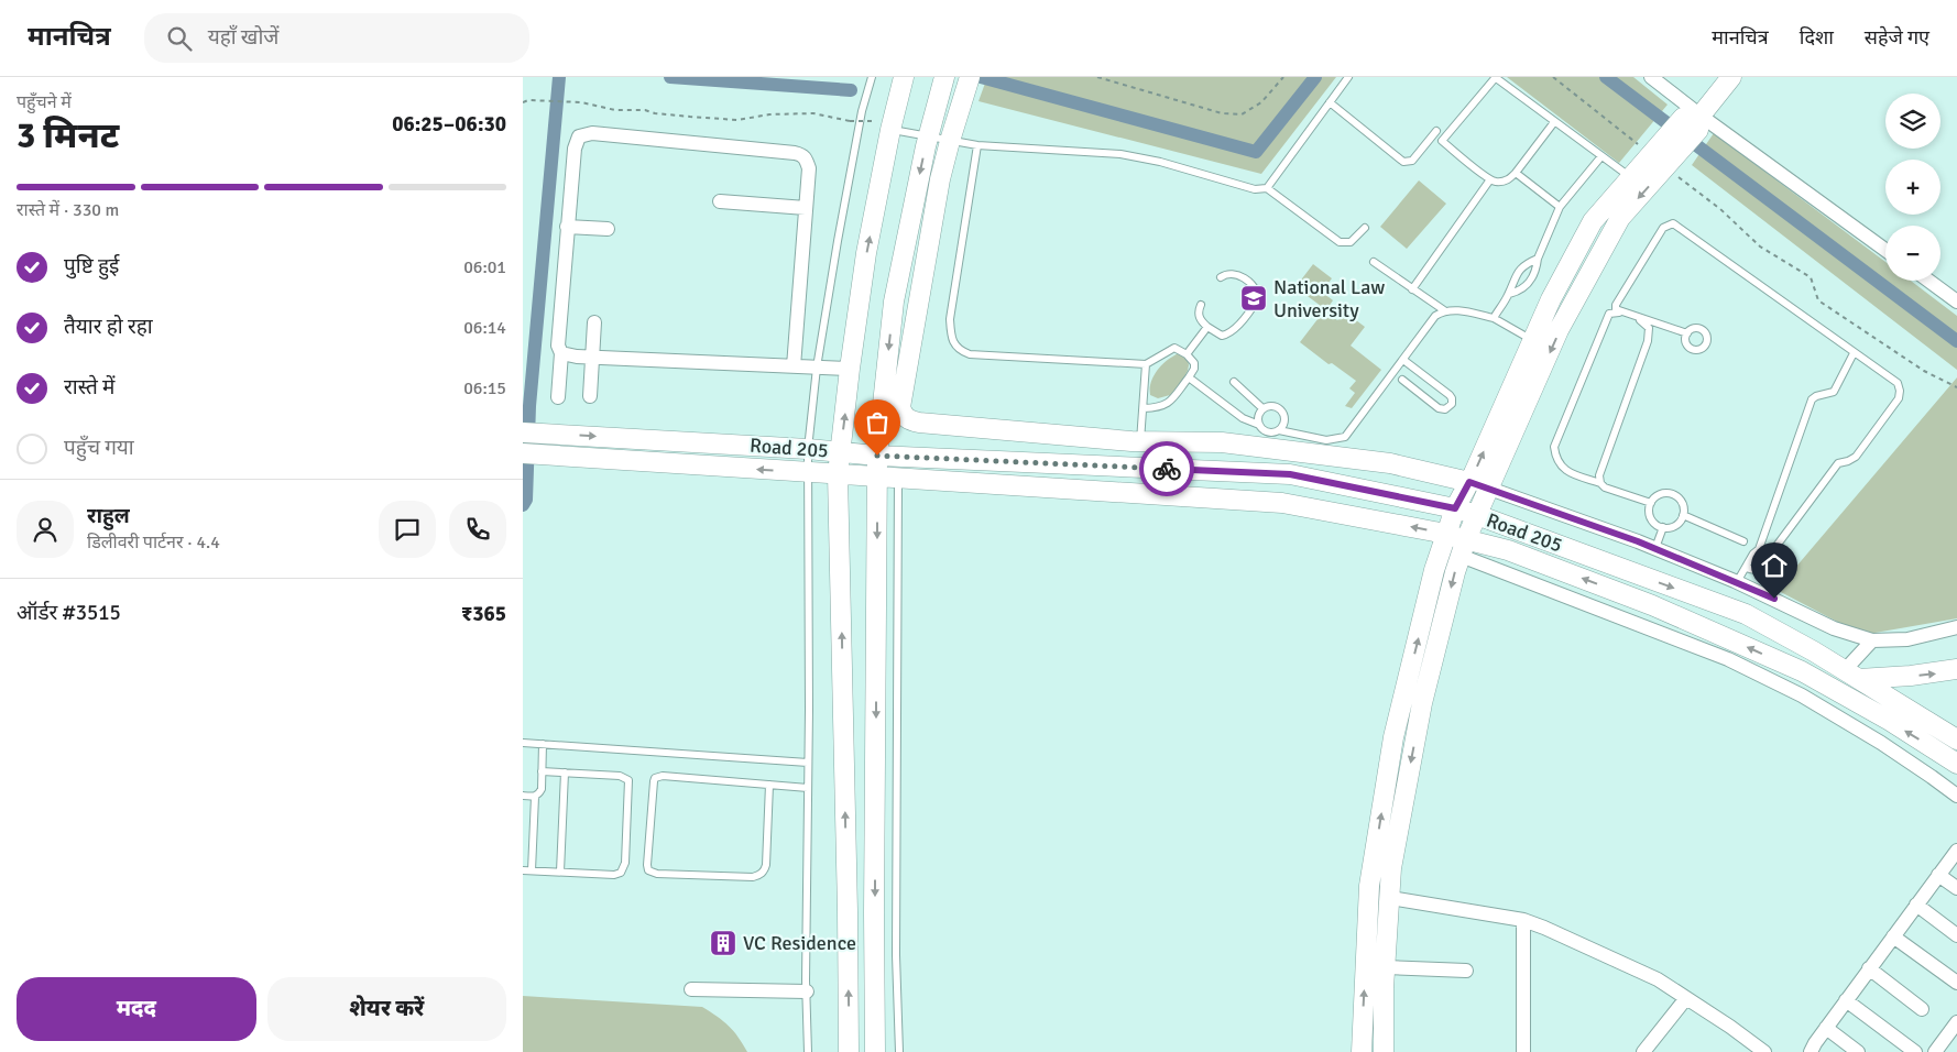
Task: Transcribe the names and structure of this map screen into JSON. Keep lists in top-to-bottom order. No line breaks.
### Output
{"streets":{"main road":["Road 205"]},"places":{"school or university":["National Law University"],"building":["VC Residence"]},"page":{"header":"मानचित्र","search":"यहाँ खोजें","nav":["मानचित्र","दिशा","सहेजे गए"],"heading":["3 मिनट","पहुँचने में","06:25–06:30"],"panel":["राहुल","डिलीवरी पार्टनर · 4.4","ऑर्डर #3515","₹365"],"map_buttons":["+","−"],"bar":"रास्ते में · 330 m","list":[["पुष्टि हुई","06:01"],["तैयार हो रहा","06:14"],["रास्ते में","06:15"],"पहुँच गया"],"buttons":["मदद","शेयर करें"]}}
